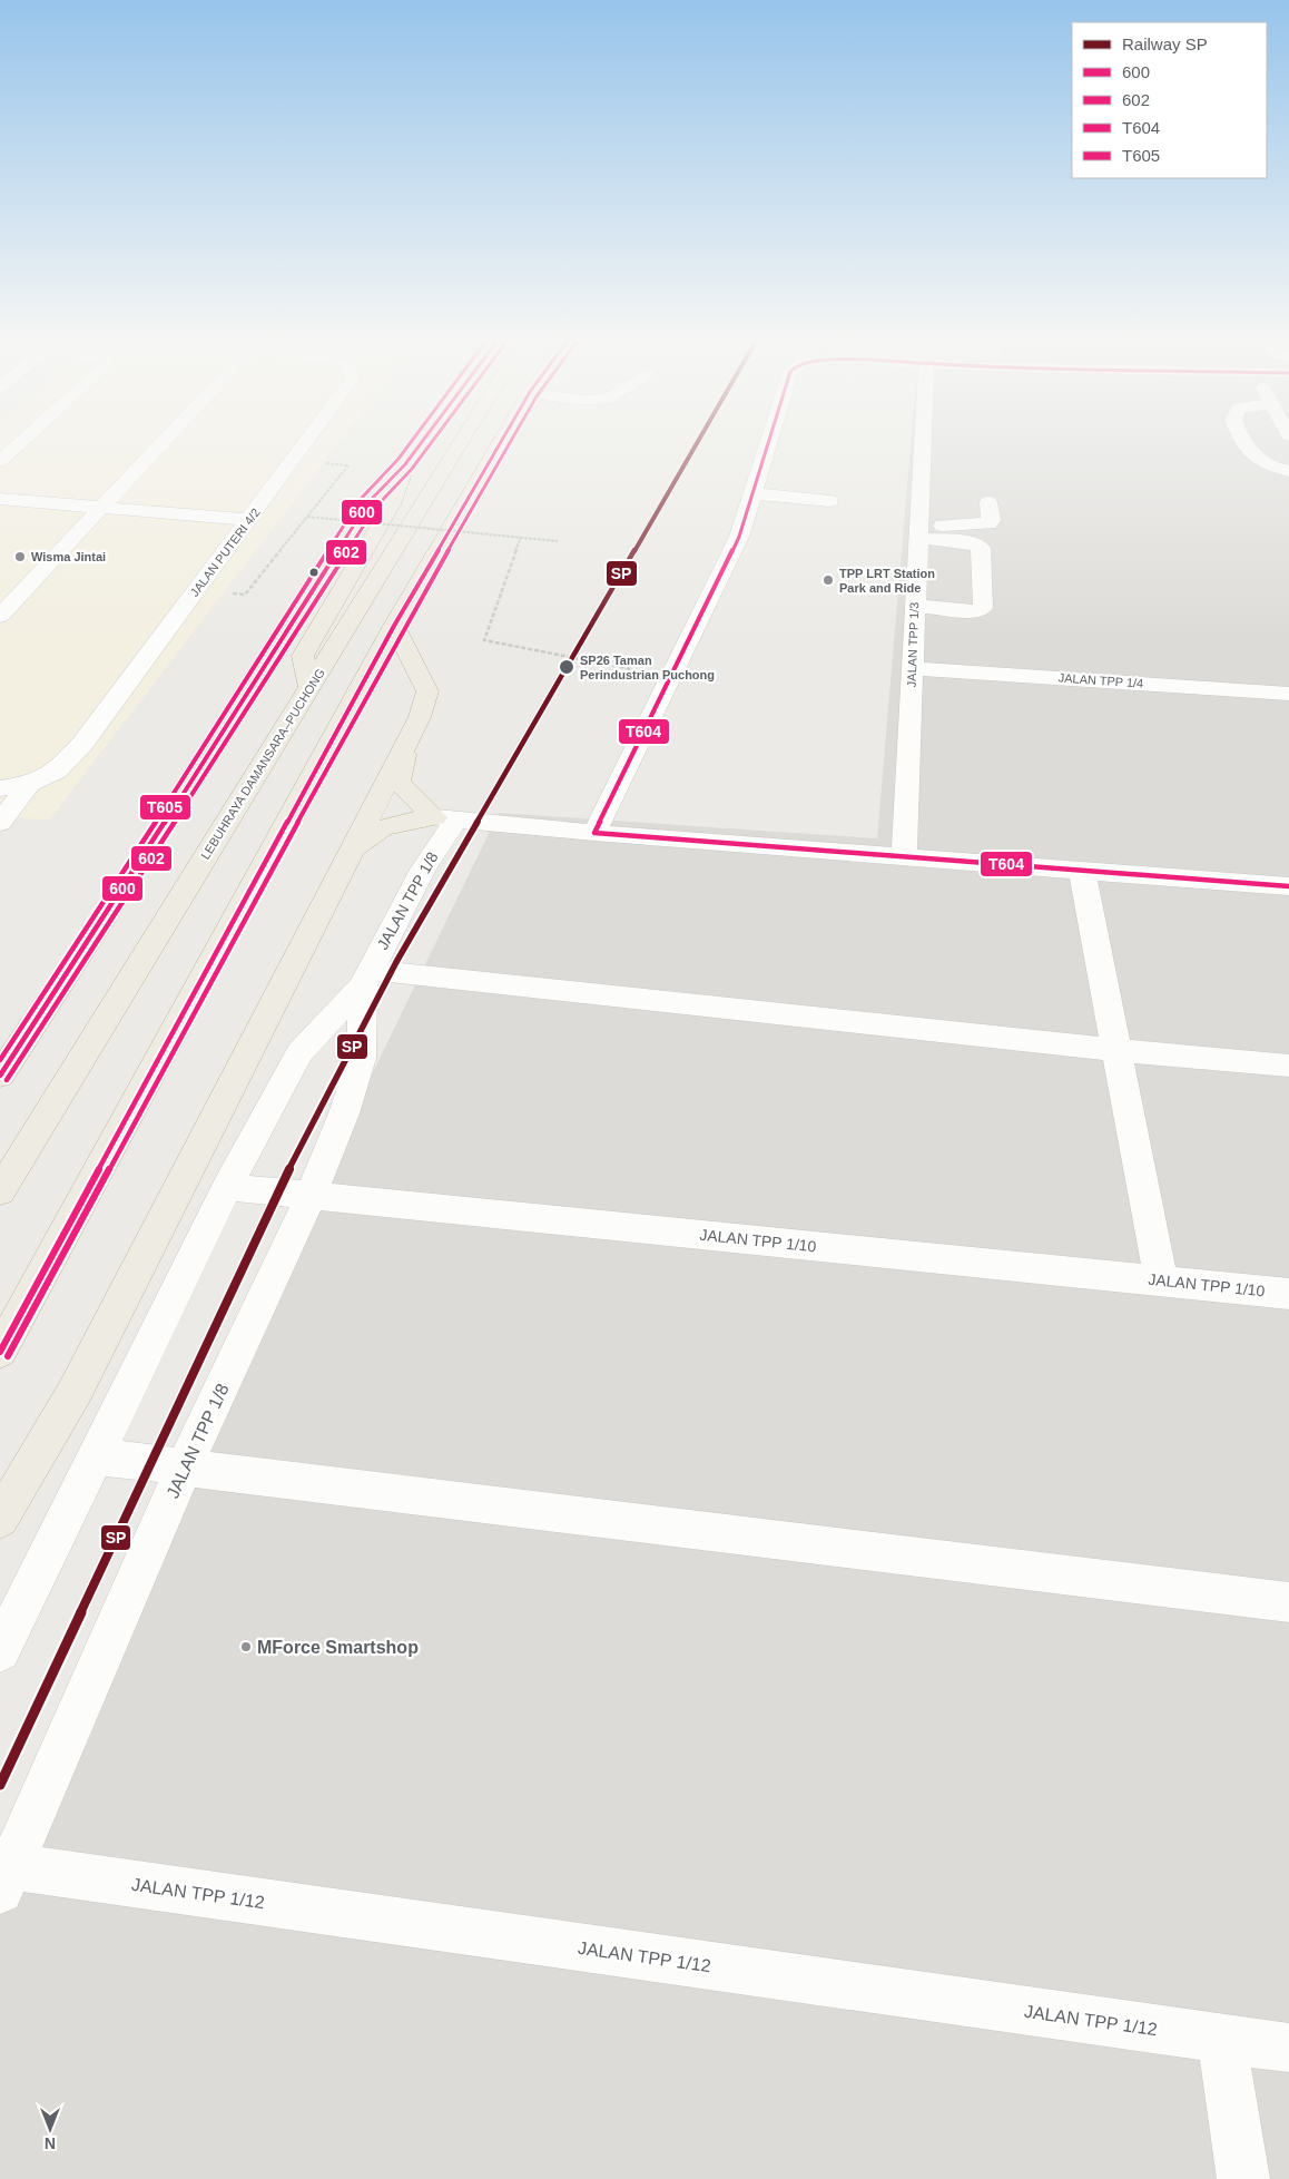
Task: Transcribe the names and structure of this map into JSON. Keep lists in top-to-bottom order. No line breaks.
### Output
{"streets":{"highway":["LEBUHRAYA DAMANSARA–PUCHONG"],"street":["JALAN PUTERI 4/2","JALAN TPP 1/3","JALAN TPP 1/4","JALAN TPP 1/8","JALAN TPP 1/10","JALAN TPP 1/12"]},"crossings":[["JALAN TPP 1/3","JALAN TPP 1/4"],["JALAN TPP 1/8","JALAN TPP 1/10"],["JALAN TPP 1/8","JALAN TPP 1/12"]],"places":["Wisma Jintai","TPP LRT Station Park and Ride","SP26 Taman Perindustrian Puchong","MForce Smartshop"],"lines":["rail line SP","transit line 600","transit line 602","transit line T604","transit line T605"],"legend":["Railway SP","600","602","T604","T605"],"north":"bottom"}
